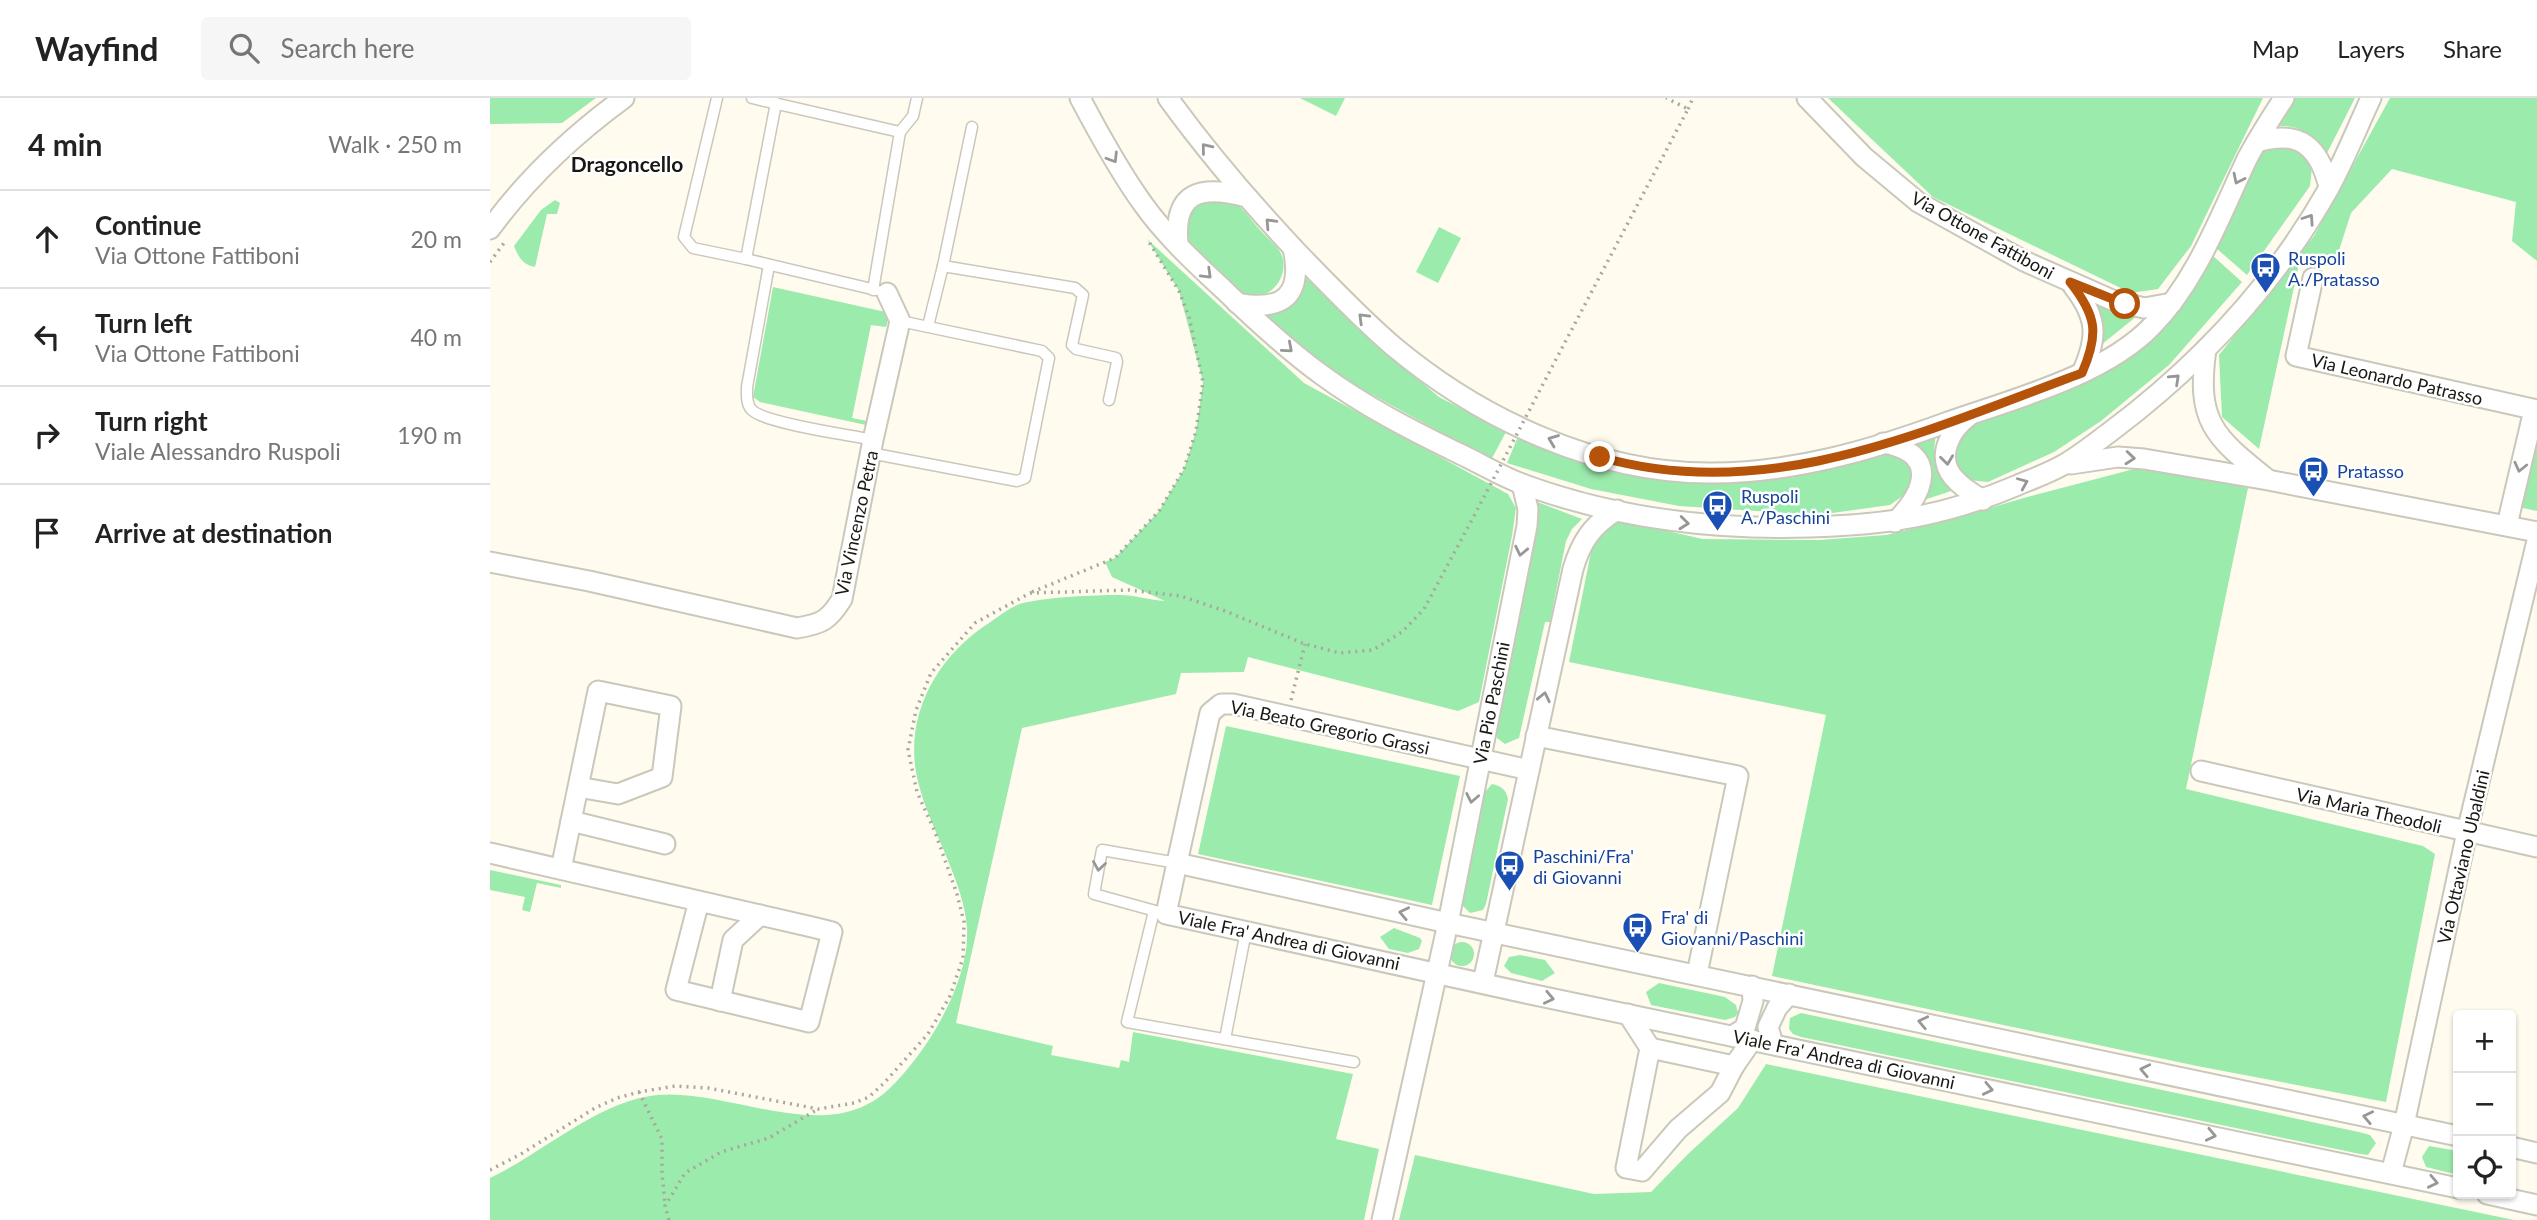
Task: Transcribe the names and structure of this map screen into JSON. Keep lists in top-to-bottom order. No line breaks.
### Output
{"streets":{"street":["Via Ottone Fattiboni","Via Leonardo Patrasso","Via Vincenzo Petra","Via Pio Paschini","Via Beato Gregorio Grassi","Via Maria Theodoli","Via Ottaviano Ubaldini","Viale Fra' Andrea di Giovanni"]},"crossings":[["Via Pio Paschini","Via Beato Gregorio Grassi"],["Via Pio Paschini","Viale Fra' Andrea di Giovanni"],["Via Beato Gregorio Grassi","Viale Fra' Andrea di Giovanni"],["Via Maria Theodoli","Via Ottaviano Ubaldini"],["Via Ottaviano Ubaldini","Viale Fra' Andrea di Giovanni"]],"districts":["Dragoncello"],"places":{"bus stop":["Ruspoli A./Pratasso","Pratasso","Ruspoli A./Paschini","Paschini/Fra' di Giovanni","Fra' di Giovanni/Paschini"]},"page":{"header":"Wayfind","search":"Search here","nav":["Map","Layers","Share"],"heading":["4 min","Walk · 250 m"],"list":[["Continue","Via Ottone Fattiboni","20 m"],["Turn left","Via Ottone Fattiboni","40 m"],["Turn right","Viale Alessandro Ruspoli","190 m"],"Arrive at destination"],"map_buttons":["+","−"]}}
